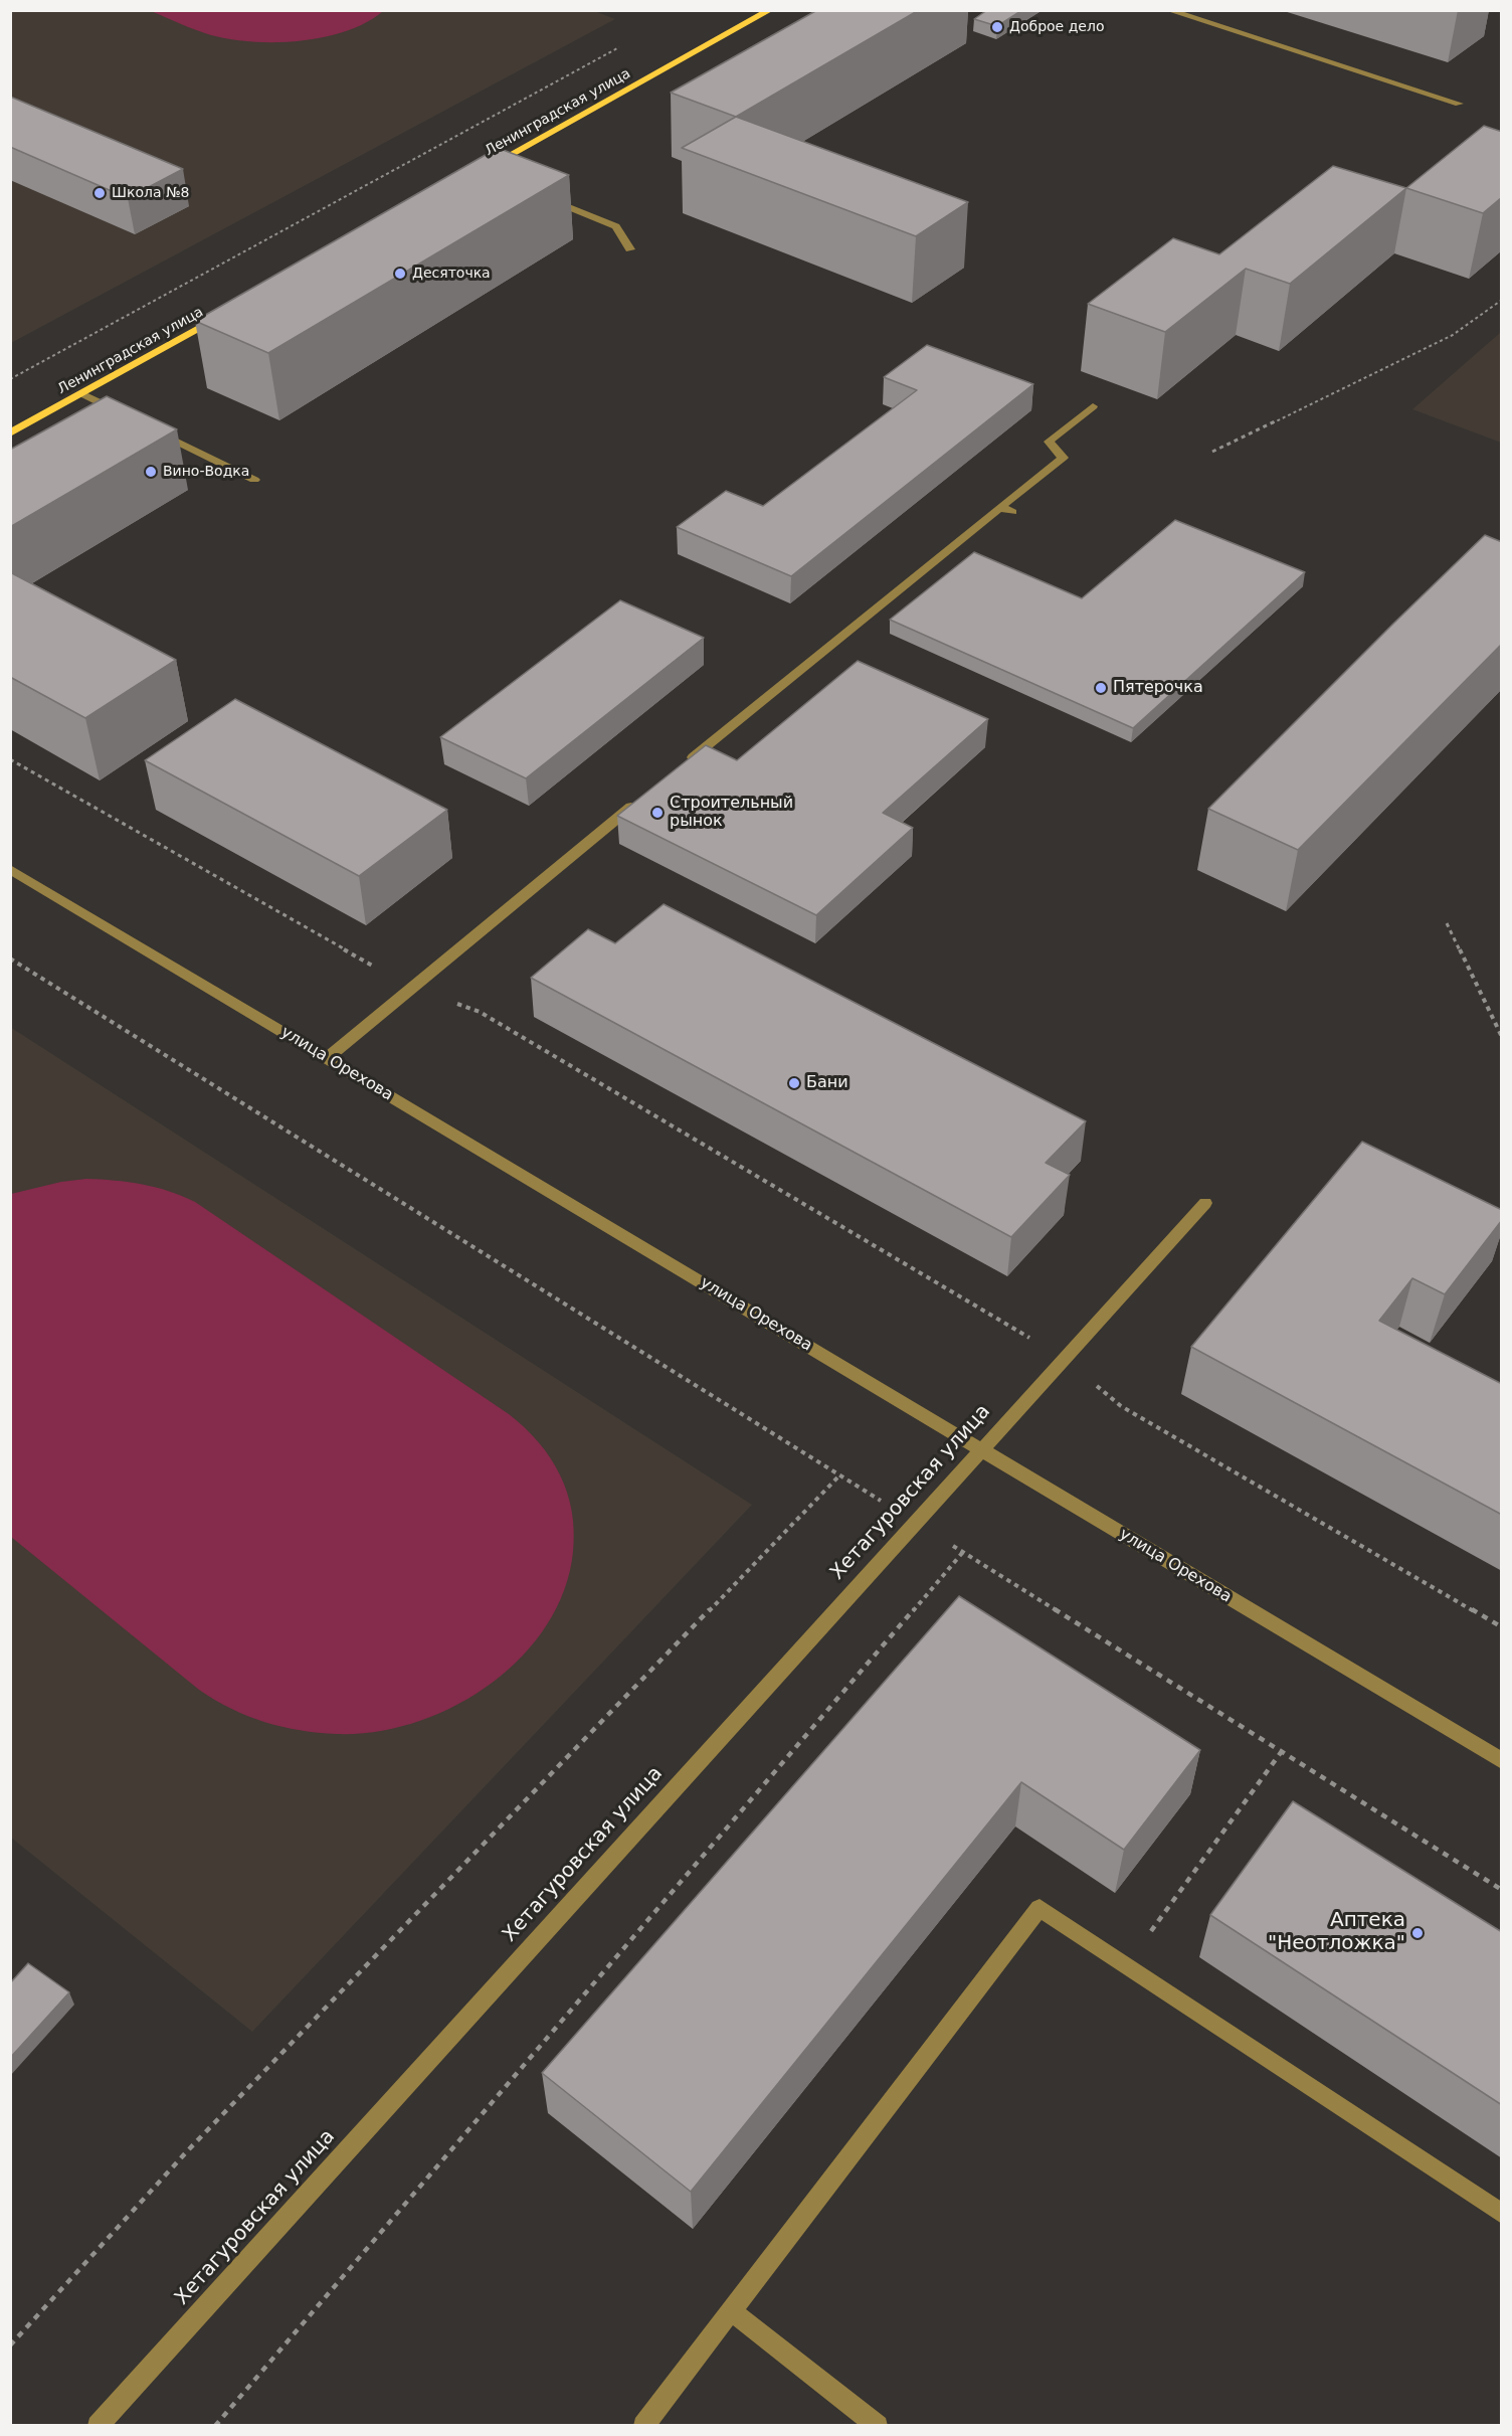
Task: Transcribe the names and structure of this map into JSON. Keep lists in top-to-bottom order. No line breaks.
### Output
{"streets":{"main road":["Ленинградская улица"],"street":["улица Орехова","Хетагуровская улица"]},"crossings":[["улица Орехова","Хетагуровская улица"]],"places":["Доброе дело","Школа №8","Десяточка","Вино-Водка","Пятерочка","Строительный рынок","Бани","Аптека \"Неотложка\""]}
